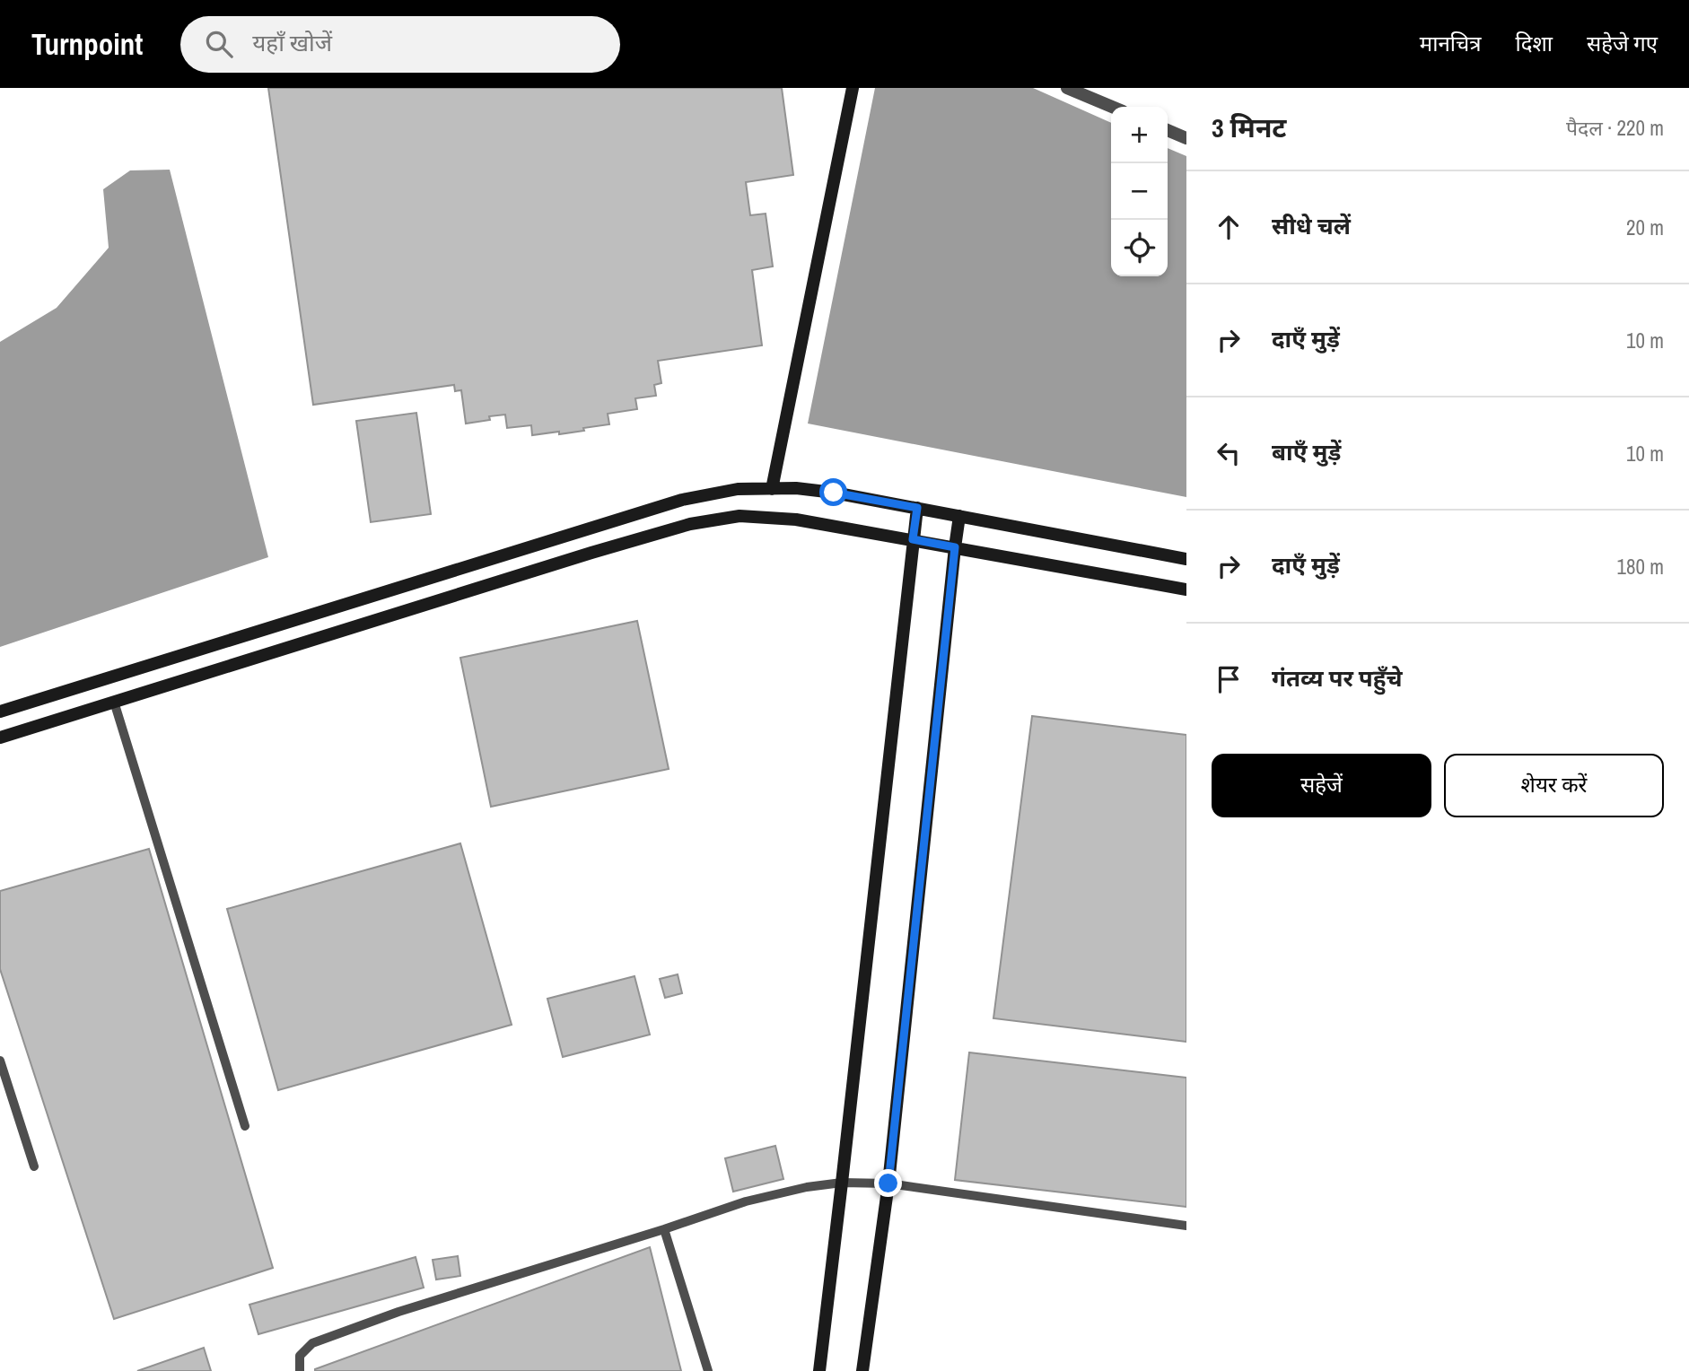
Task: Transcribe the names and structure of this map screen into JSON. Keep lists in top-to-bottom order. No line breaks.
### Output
{"page":{"header":"Turnpoint","search":"यहाँ खोजें","nav":["मानचित्र","दिशा","सहेजे गए"],"heading":["3 मिनट","पैदल · 220 m"],"map_buttons":["+","−"],"list":[["सीधे चलें","20 m"],["दाएँ मुड़ें","10 m"],["बाएँ मुड़ें","10 m"],["दाएँ मुड़ें","180 m"],"गंतव्य पर पहुँचे"],"buttons":["सहेजें","शेयर करें"]}}
